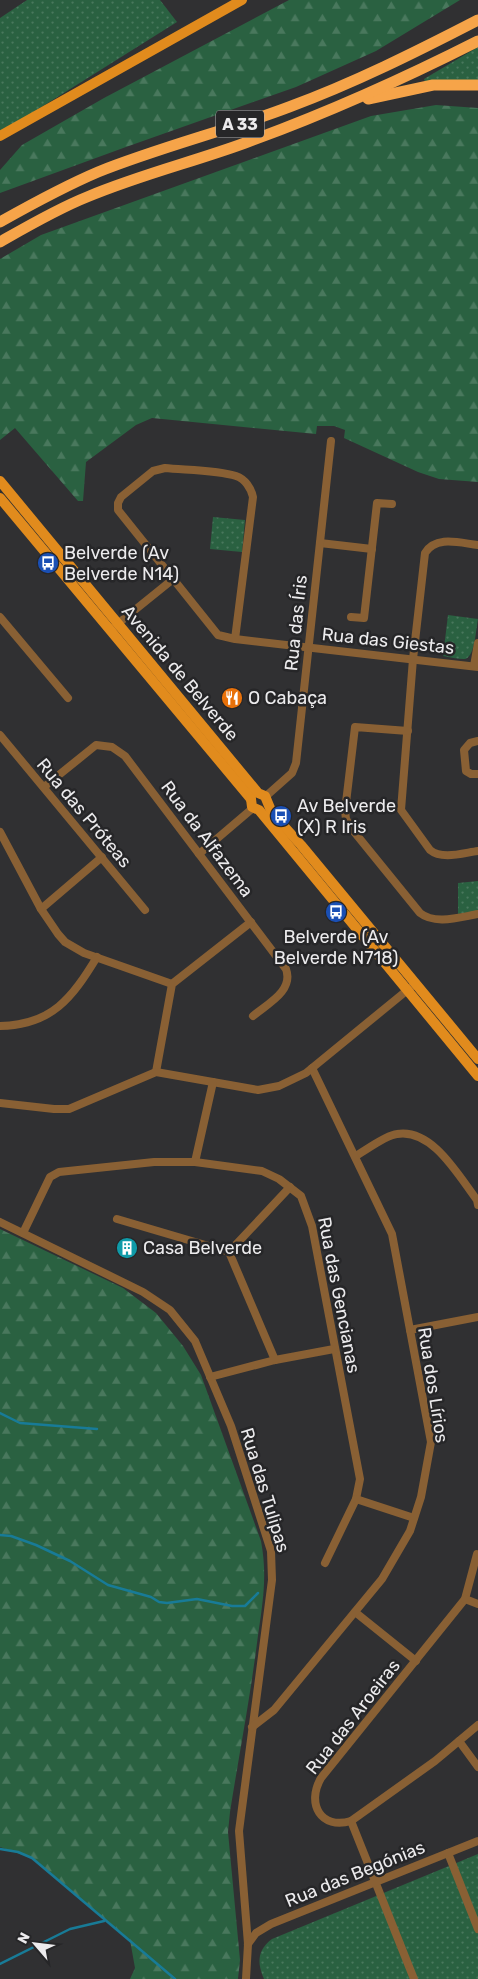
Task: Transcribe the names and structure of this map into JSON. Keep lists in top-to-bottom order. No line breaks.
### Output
{"streets":{"highway":["A 33"],"main road":["Avenida de Belverde"],"street":["Rua das Íris","Rua das Giestas","Rua das Próteas","Rua da Alfazema","Rua das Gencianas","Rua dos Lírios","Rua das Tulipas","Rua das Aroeiras","Rua das Begónias"]},"crossings":[["Rua das Íris","Rua das Giestas"],["Rua das Íris","Avenida de Belverde"],["Rua das Íris","Rua da Alfazema"],["Rua das Próteas","Rua da Alfazema"],["Rua das Gencianas","Rua das Tulipas"],["Rua dos Lírios","Rua das Tulipas"],["Rua das Tulipas","Rua das Begónias"]],"places":{"bus stop":["Belverde (Av Belverde N14)","Av Belverde (X) R Iris","Belverde (Av Belverde N718)"],"restaurant":["O Cabaça"],"building":["Casa Belverde"]},"north":"top left"}
